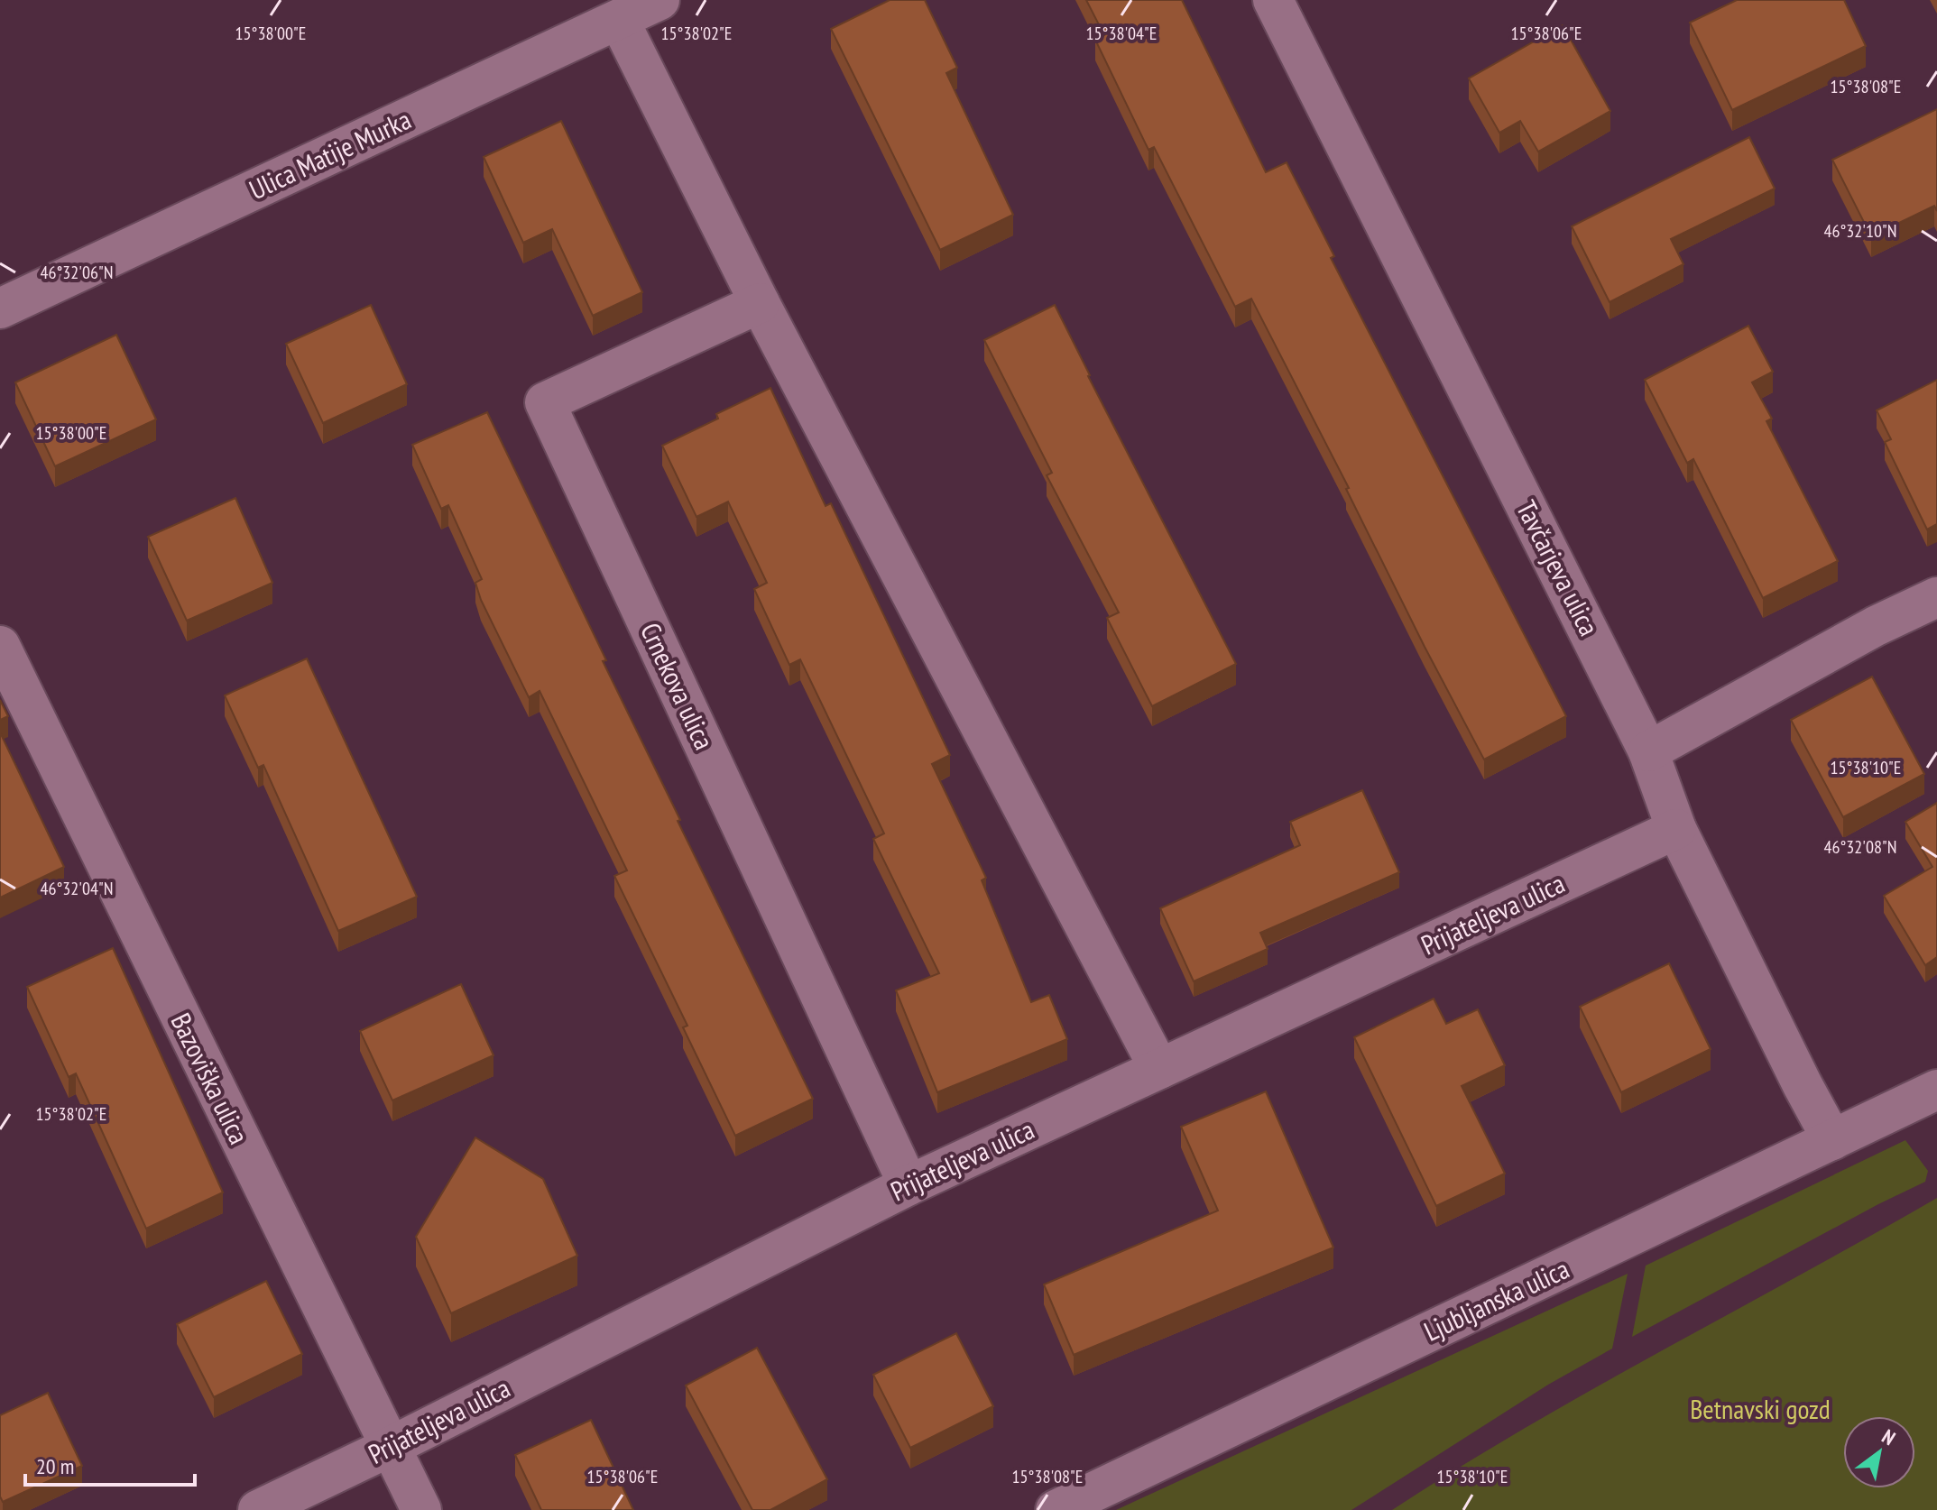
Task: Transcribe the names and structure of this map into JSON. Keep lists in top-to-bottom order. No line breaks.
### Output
{"streets":{"street":["Ulica Matije Murka","Tavčarjeva ulica","Crnekova ulica","Prijateljeva ulica","Bazoviška ulica","Ljubljanska ulica"]},"crossings":[["Tavčarjeva ulica","Prijateljeva ulica"],["Tavčarjeva ulica","Ljubljanska ulica"],["Crnekova ulica","Prijateljeva ulica"],["Prijateljeva ulica","Bazoviška ulica"]],"parks":["Betnavski gozd"],"scale_bar":"20 m","north":"top right","coordinates":["15°38'00\"E","15°38'02\"E","15°38'04\"E","15°38'06\"E","15°38'08\"E","46°32'10\"N","46°32'06\"N","15°38'10\"E","46°32'08\"N","46°32'04\"N"]}
